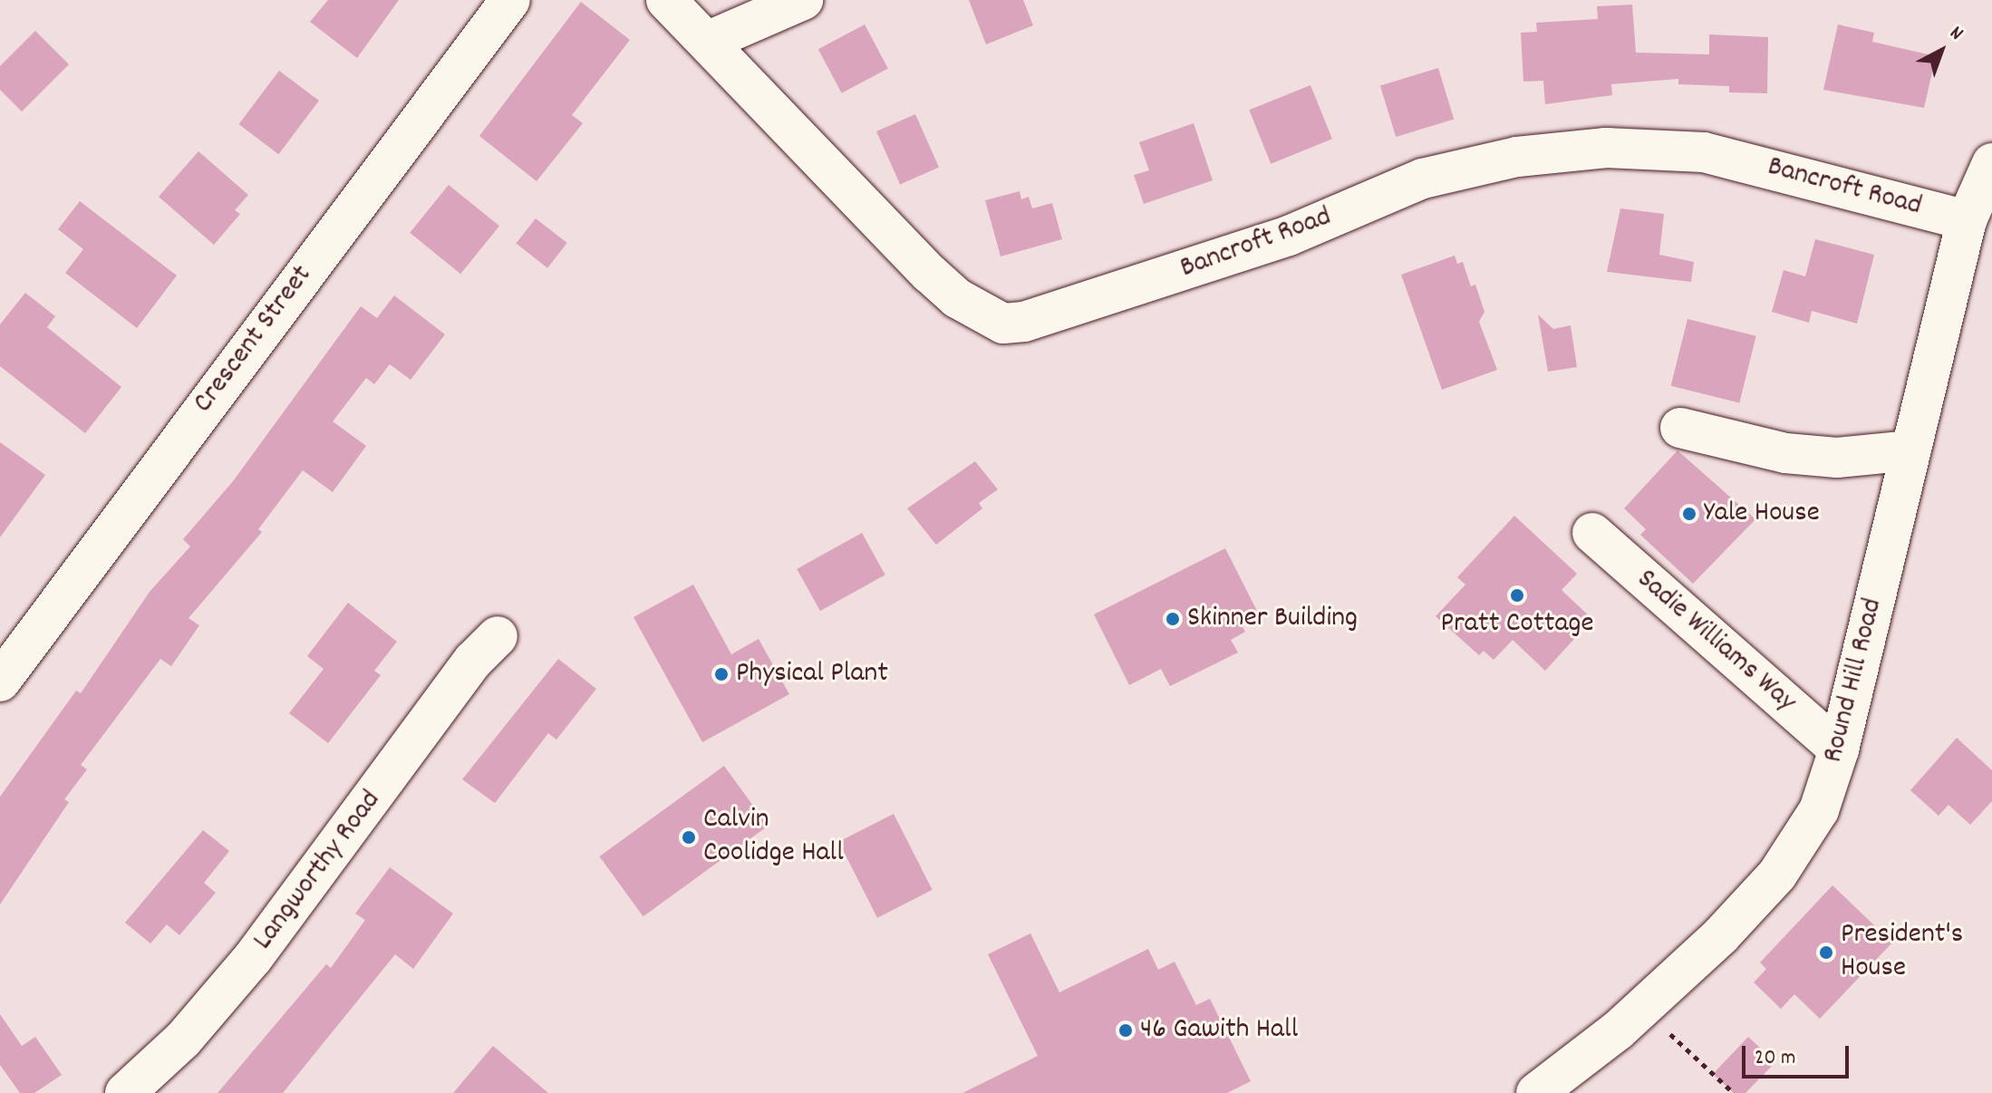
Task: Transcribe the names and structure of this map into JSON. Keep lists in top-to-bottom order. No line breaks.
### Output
{"streets":{"street":["Bancroft Road","Crescent Street","Sadie Williams Way","Round Hill Road","Langworthy Road"]},"crossings":[["Bancroft Road","Round Hill Road"],["Sadie Williams Way","Round Hill Road"]],"places":["Yale House","Pratt Cottage","Skinner Building","Physical Plant","Calvin Coolidge Hall","President's House","46 Gawith Hall"],"scale_bar":"20 m","north":"top right"}
